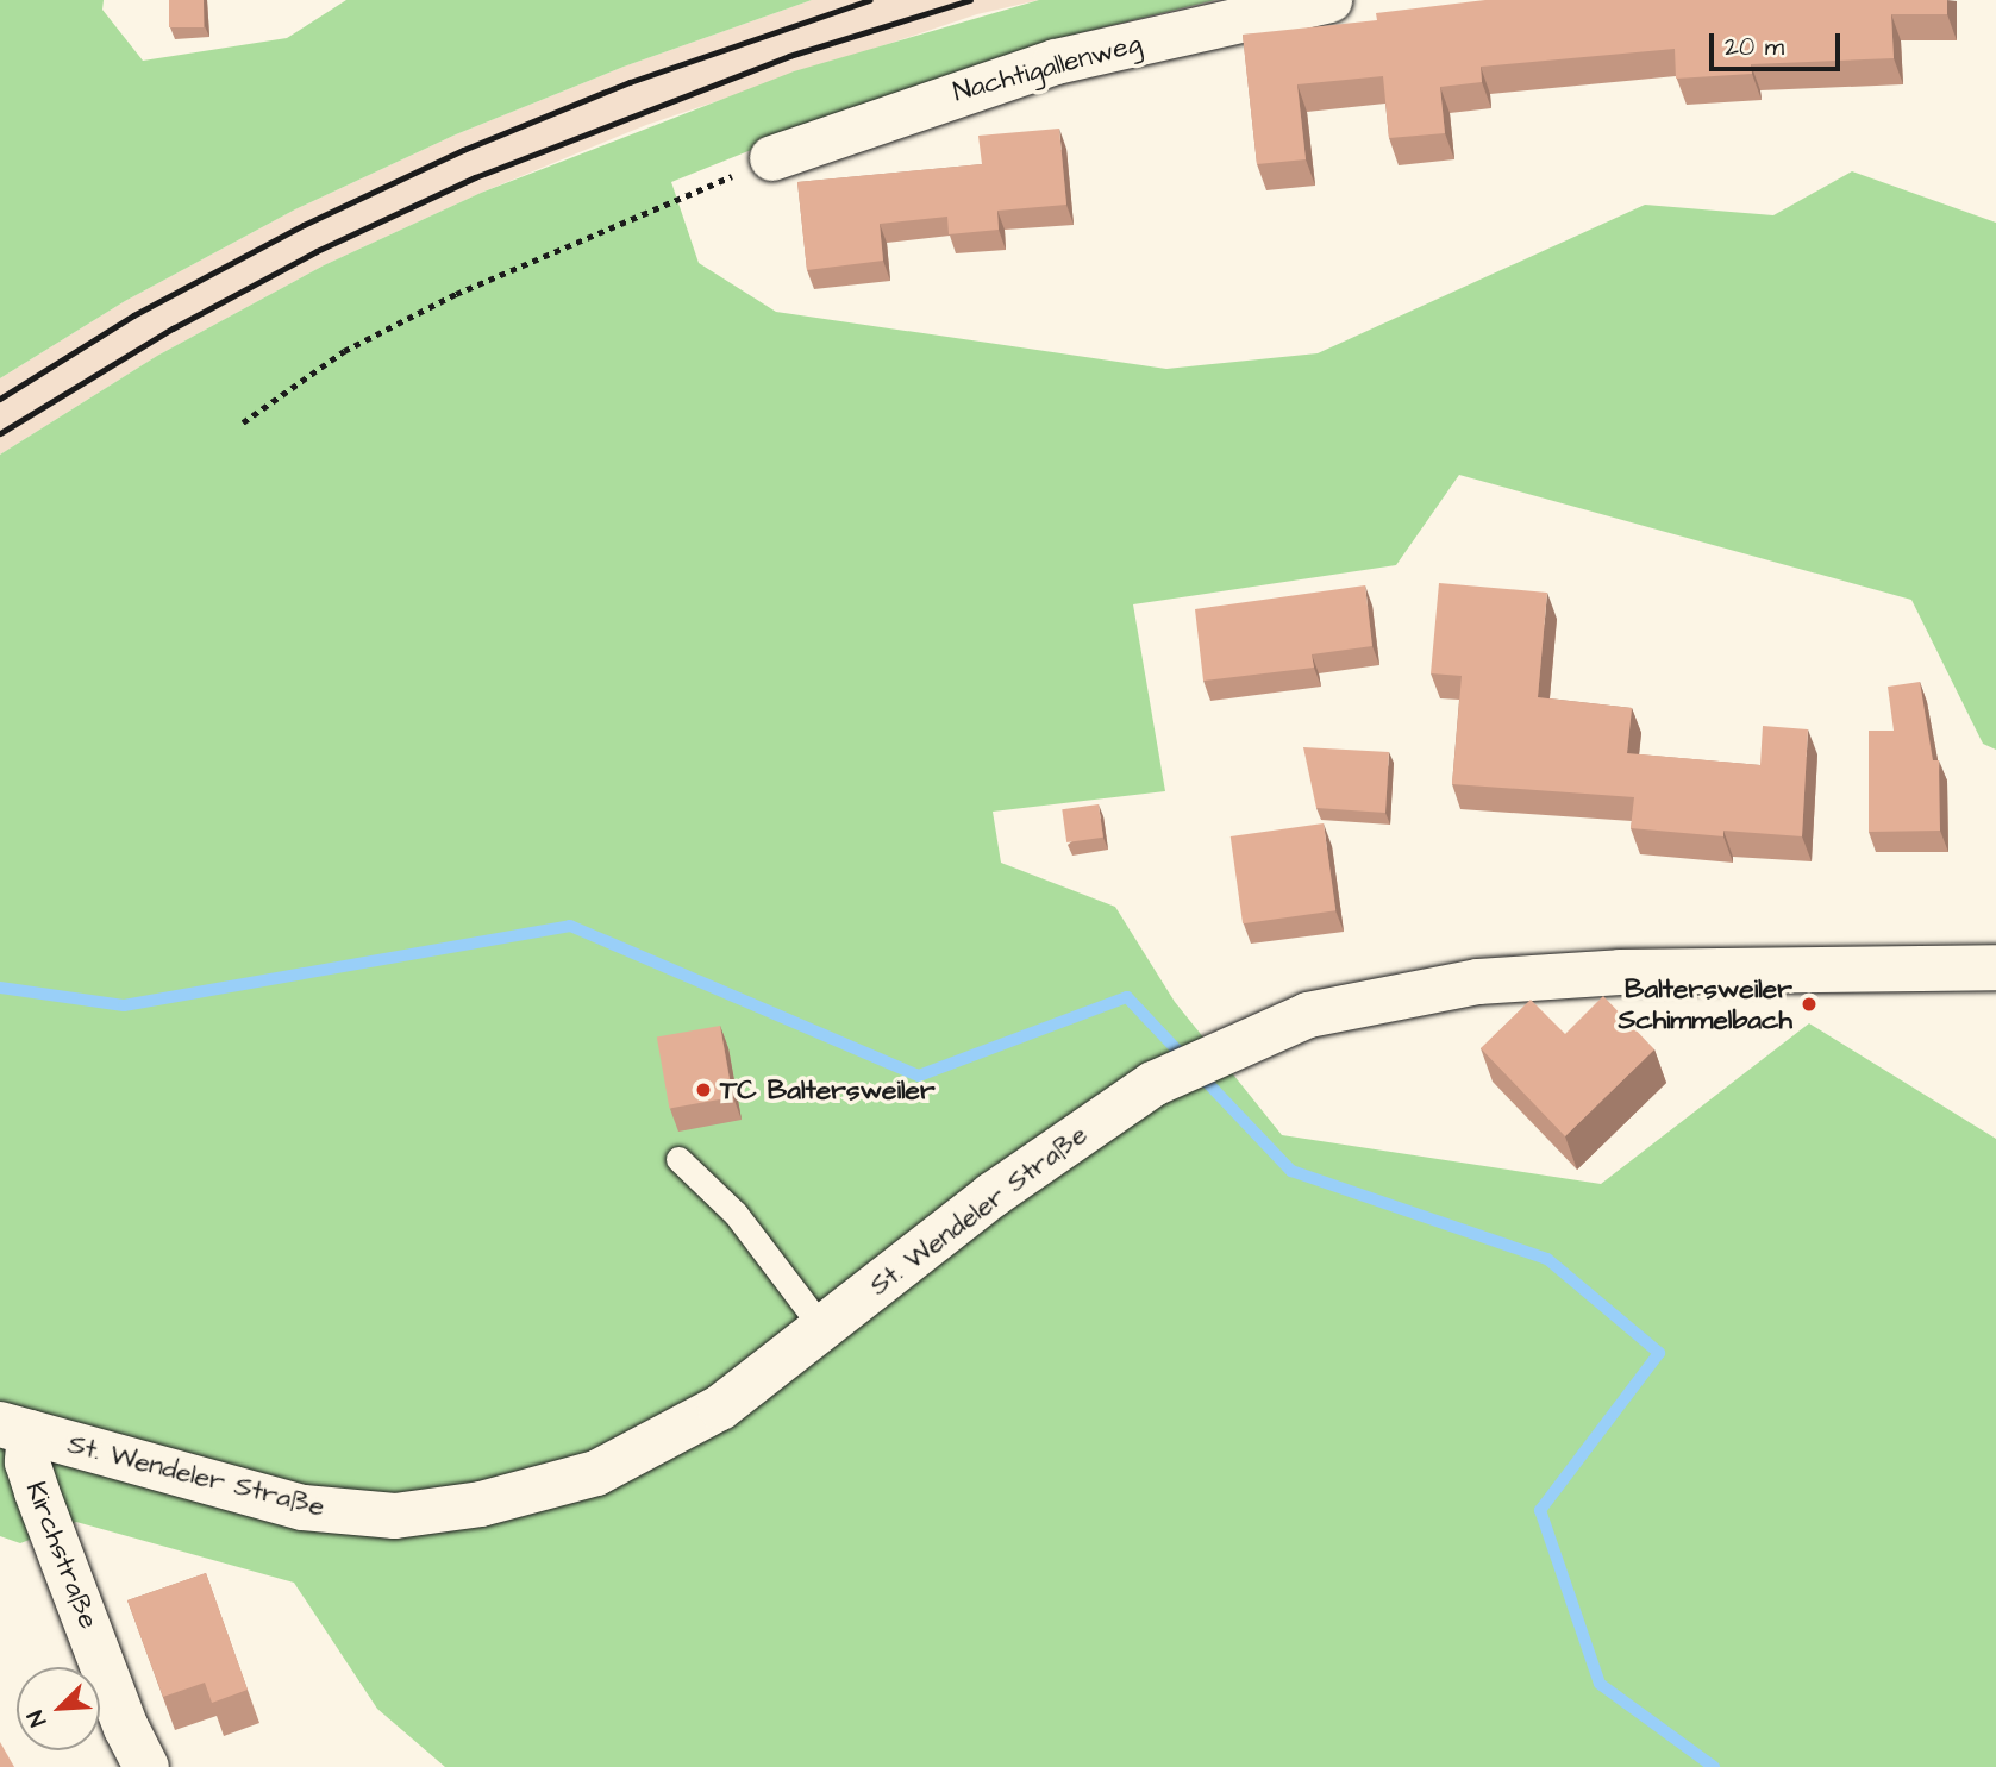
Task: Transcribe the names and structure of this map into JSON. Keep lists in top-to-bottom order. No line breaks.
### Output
{"streets":{"main road":["Nachtigallenweg","St. Wendeler Straße","Kirchstraße"]},"crossings":[["St. Wendeler Straße","Kirchstraße"]],"places":["Baltersweiler Schimmelbach","TC Baltersweiler"],"scale_bar":"20 m","north":"bottom left"}
